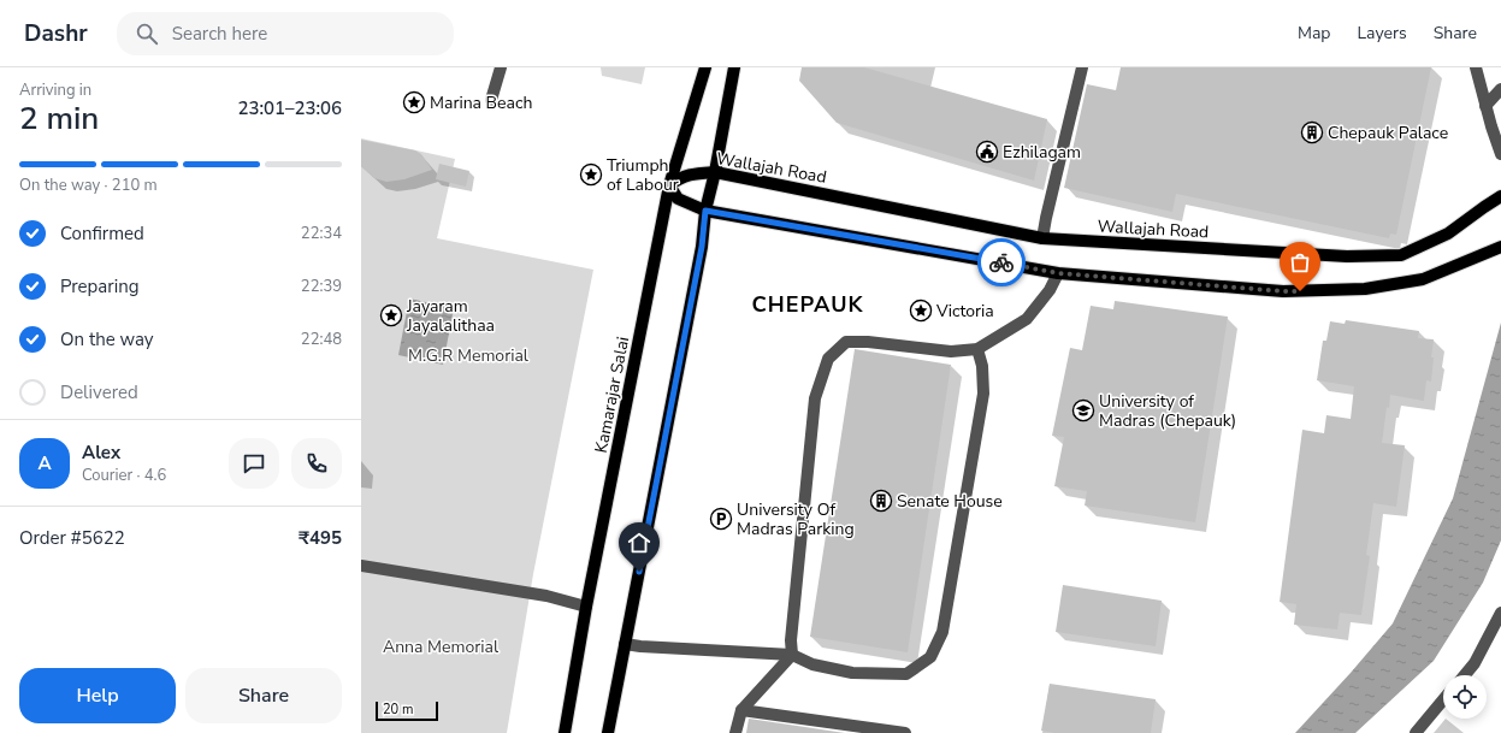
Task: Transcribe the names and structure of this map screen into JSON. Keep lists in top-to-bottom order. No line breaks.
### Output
{"streets":{"main road":["Wallajah Road","Kamarajar Salai"]},"crossings":[["Wallajah Road","Kamarajar Salai"]],"districts":["CHEPAUK"],"parks":["M.G.R Memorial","Anna Memorial"],"places":{"place":["Marina Beach","Triumph of Labour","Victoria","Jayaram Jayalalithaa"],"building":["Chepauk Palace","Senate House"],"public building":["Ezhilagam"],"school or university":["University of Madras (Chepauk)"],"parking":["University Of Madras Parking"]},"scale_bar":"20 m","page":{"header":"Dashr","search":"Search here","nav":["Map","Layers","Share"],"heading":["2 min","Arriving in","23:01–23:06"],"panel":["Alex","Courier · 4.6","Order #5622","₹495"],"bar":"On the way · 210 m","list":[["Confirmed","22:34"],["Preparing","22:39"],["On the way","22:48"],"Delivered"],"round":"A","buttons":["Help","Share"],"scale":"20 m"}}
